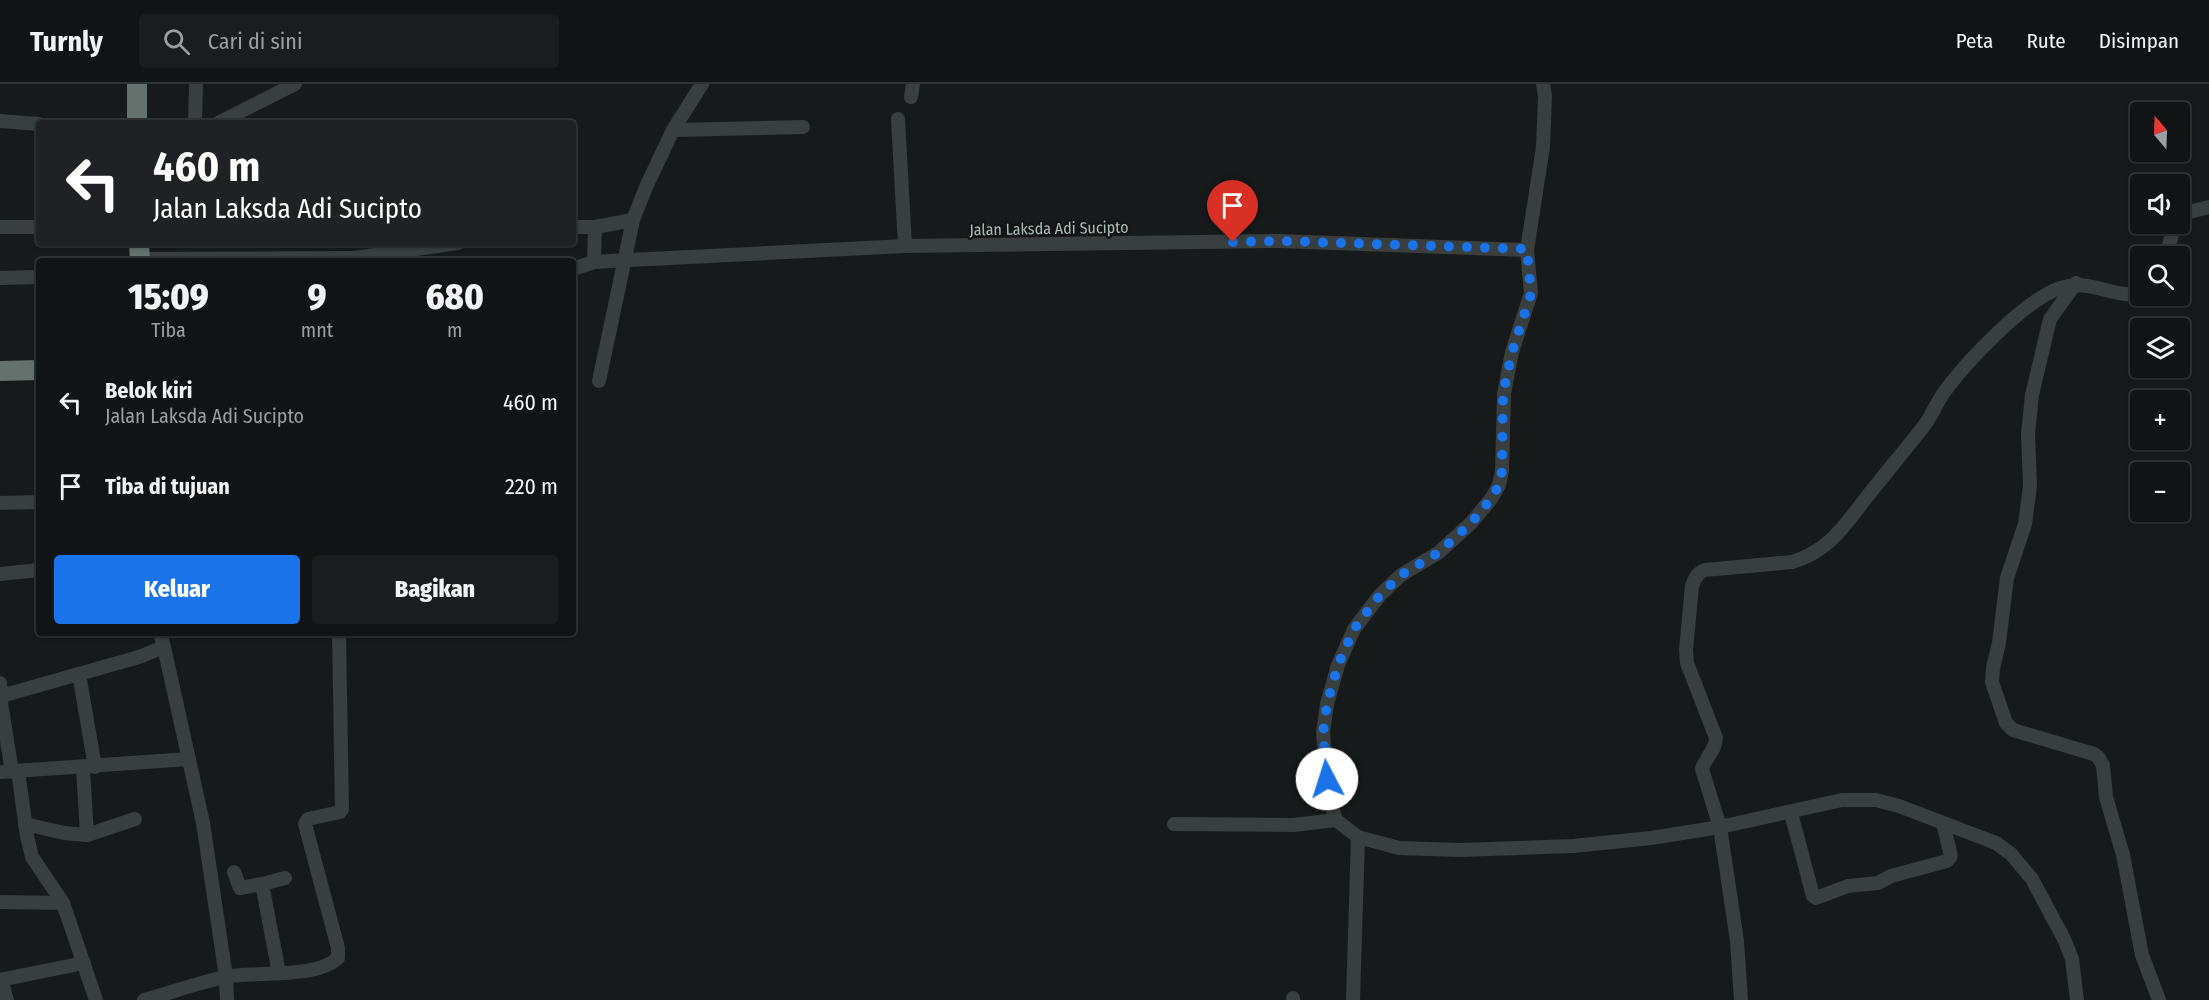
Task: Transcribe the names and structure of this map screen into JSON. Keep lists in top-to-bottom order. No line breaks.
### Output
{"streets":{"street":["Jalan Laksda Adi Sucipto"]},"north":"top","page":{"header":"Turnly","search":"Cari di sini","nav":["Peta","Rute","Disimpan"],"map_buttons":["+","−"],"turn":["460 m","Jalan Laksda Adi Sucipto"],"eta":["15:09","Tiba","9","mnt","680","m"],"list":[{"name":"Belok kiri","note":"Jalan Laksda Adi Sucipto","value":"460 m"},{"name":"Tiba di tujuan","value":"220 m"}],"buttons":["Keluar","Bagikan"]}}
